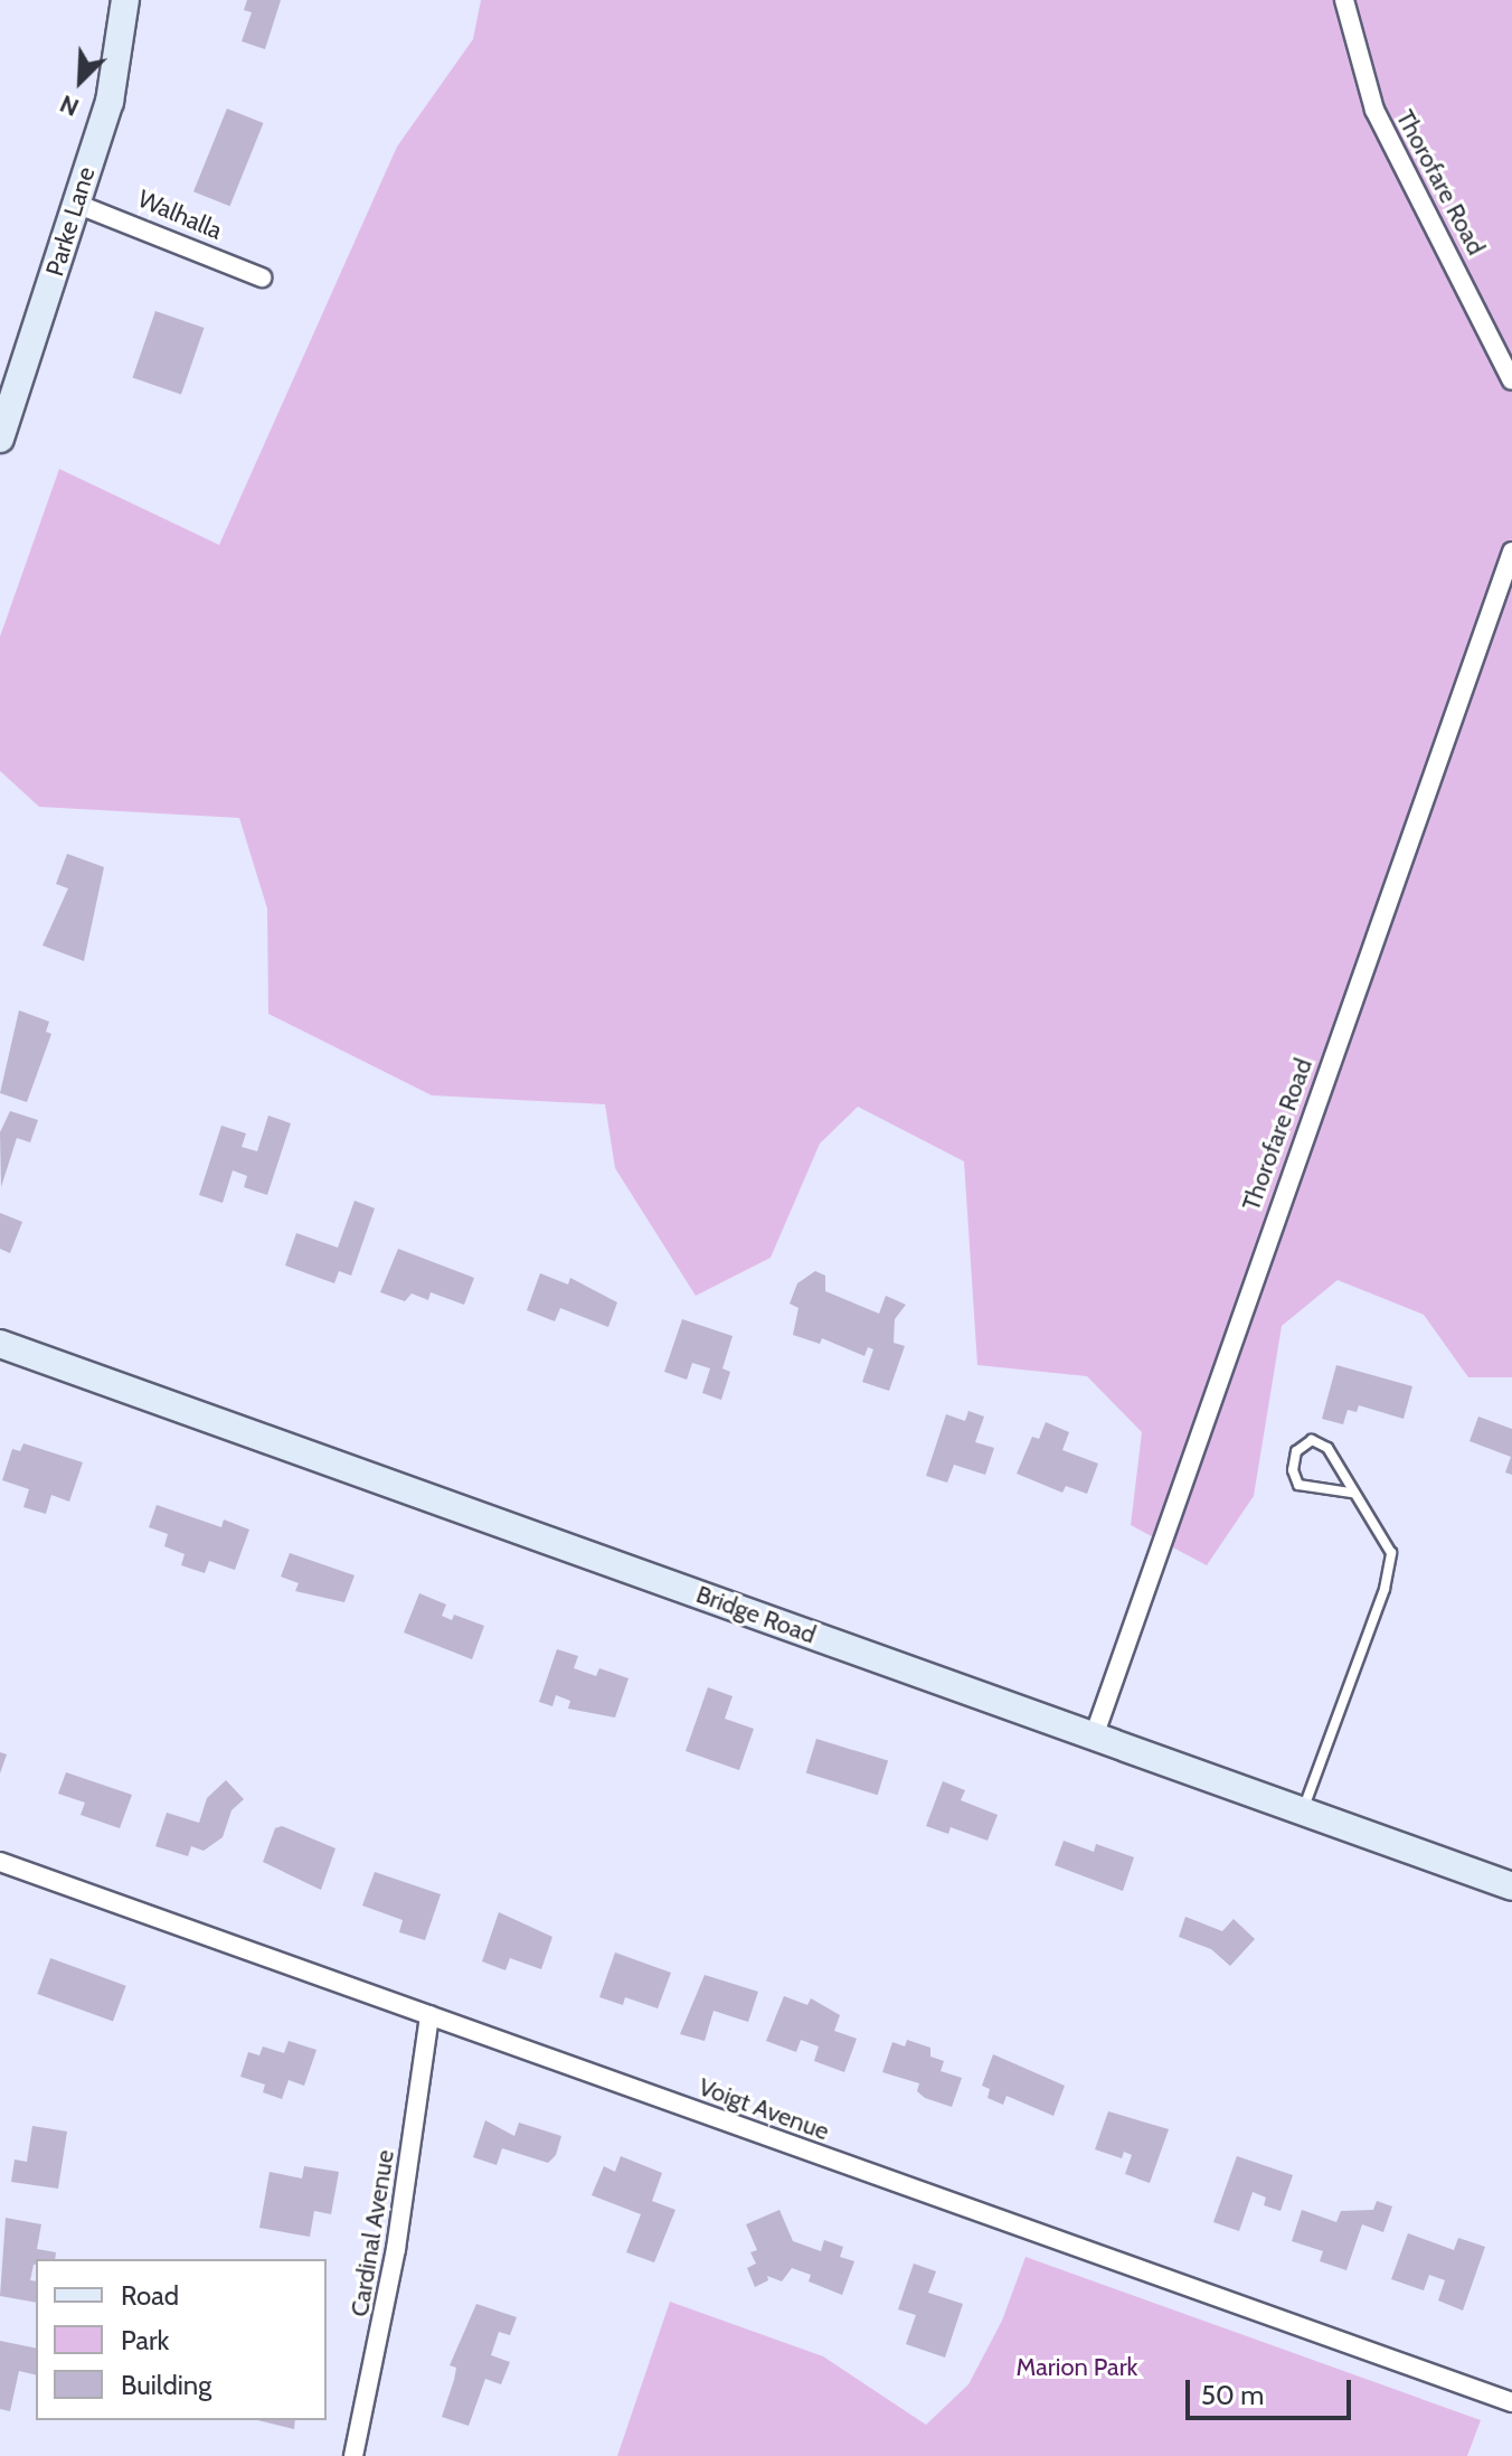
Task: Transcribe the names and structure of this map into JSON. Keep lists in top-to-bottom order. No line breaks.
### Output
{"streets":{"main road":["Parke Lane","Bridge Road"],"street":["Thorofare Road","Walhalla","Voigt Avenue","Cardinal Avenue"]},"crossings":[["Thorofare Road","Bridge Road"],["Walhalla","Parke Lane"],["Voigt Avenue","Cardinal Avenue"]],"parks":["Marion Park"],"legend":["Road","Park","Building"],"scale_bar":"50 m","north":"bottom left"}
